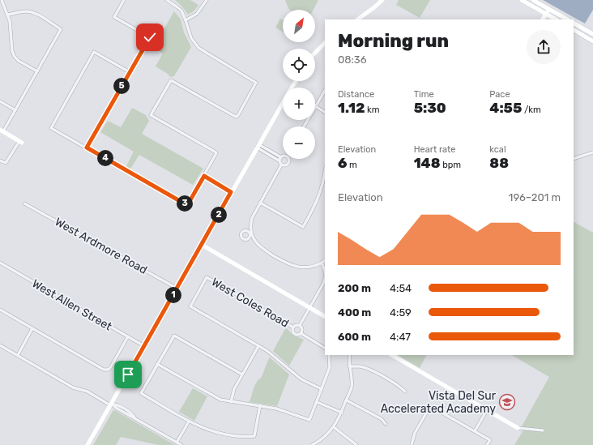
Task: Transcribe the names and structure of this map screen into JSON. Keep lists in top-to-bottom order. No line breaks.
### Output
{"streets":{"street":["West Ardmore Road","West Coles Road","West Allen Street"]},"places":{"school or university":["Vista Del Sur Accelerated Academy"]},"north":"top right","page":{"map_buttons":["+","−"],"heading":["Morning run","08:36"],"stats":[["Distance","1.12 km"],["Time","5:30"],["Pace","4:55 /km"],["Elevation","6 m"],["Heart rate","148 bpm"],["kcal","88"]],"pins":["5","4","3","2","1"],"chart":["Elevation","196–201 m"],"list":[{"name":"200 m","note":"4:54"},{"name":"400 m","note":"4:59"},{"name":"600 m","note":"4:47"}]}}
